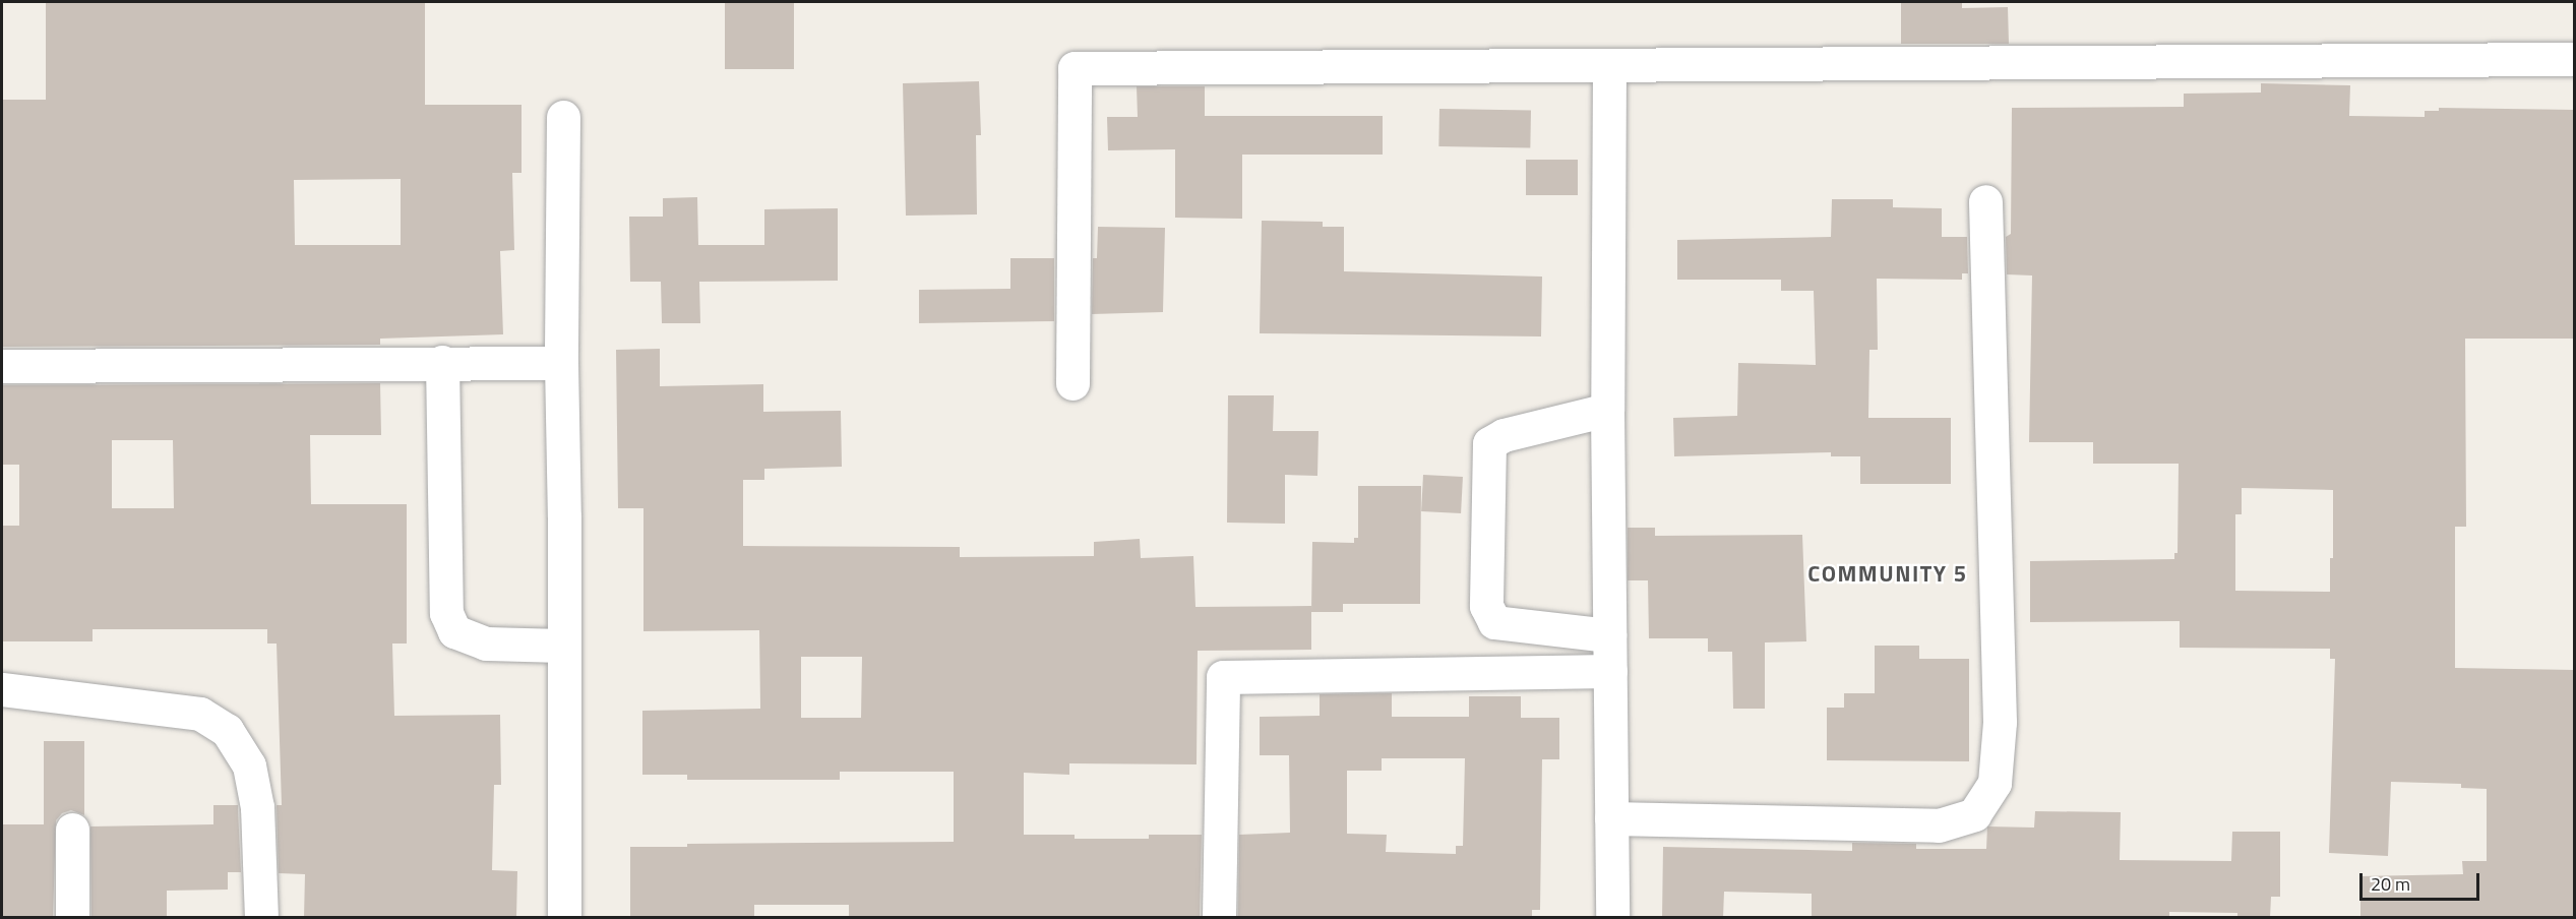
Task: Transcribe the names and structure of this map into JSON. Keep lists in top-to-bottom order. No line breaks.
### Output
{"districts":["COMMUNITY 5"],"scale_bar":"20 m"}
